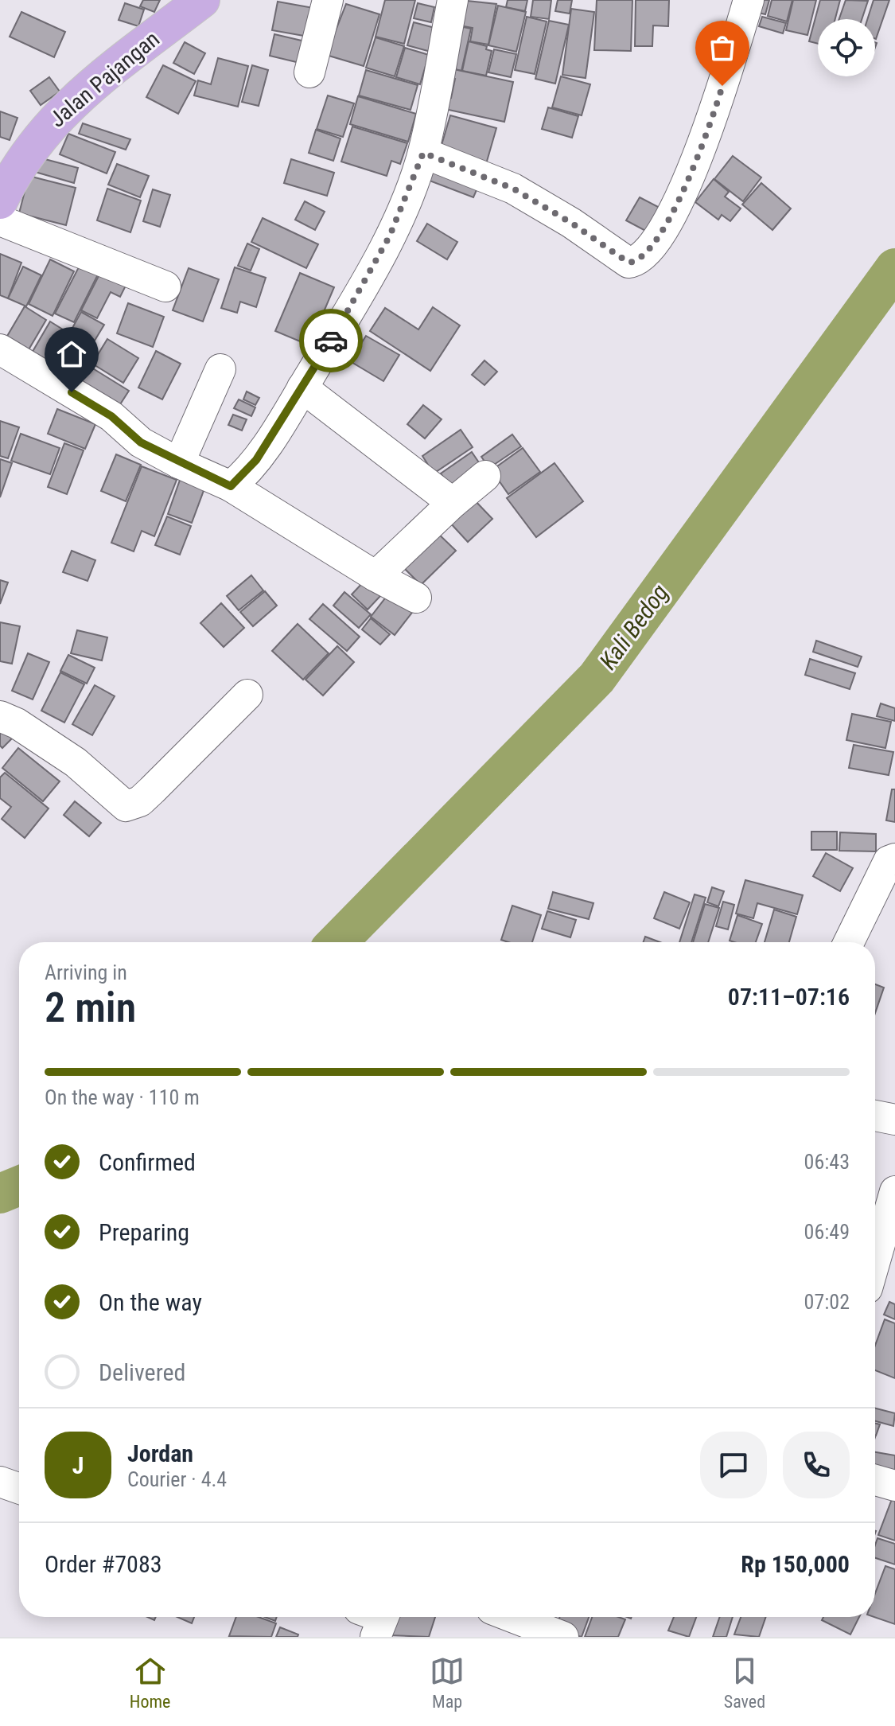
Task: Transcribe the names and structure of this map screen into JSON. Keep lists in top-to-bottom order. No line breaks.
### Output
{"streets":{"main road":["Jalan Pajangan"]},"water":["Kali Bedog"],"page":{"heading":["2 min","Arriving in","07:11–07:16"],"panel":["Jordan","Courier · 4.4","Order #7083","Rp 150,000"],"bar":"On the way · 110 m","list":[["Confirmed","06:43"],["Preparing","06:49"],["On the way","07:02"],"Delivered"],"round":"J","tabs":["Home","Map","Saved"]}}
